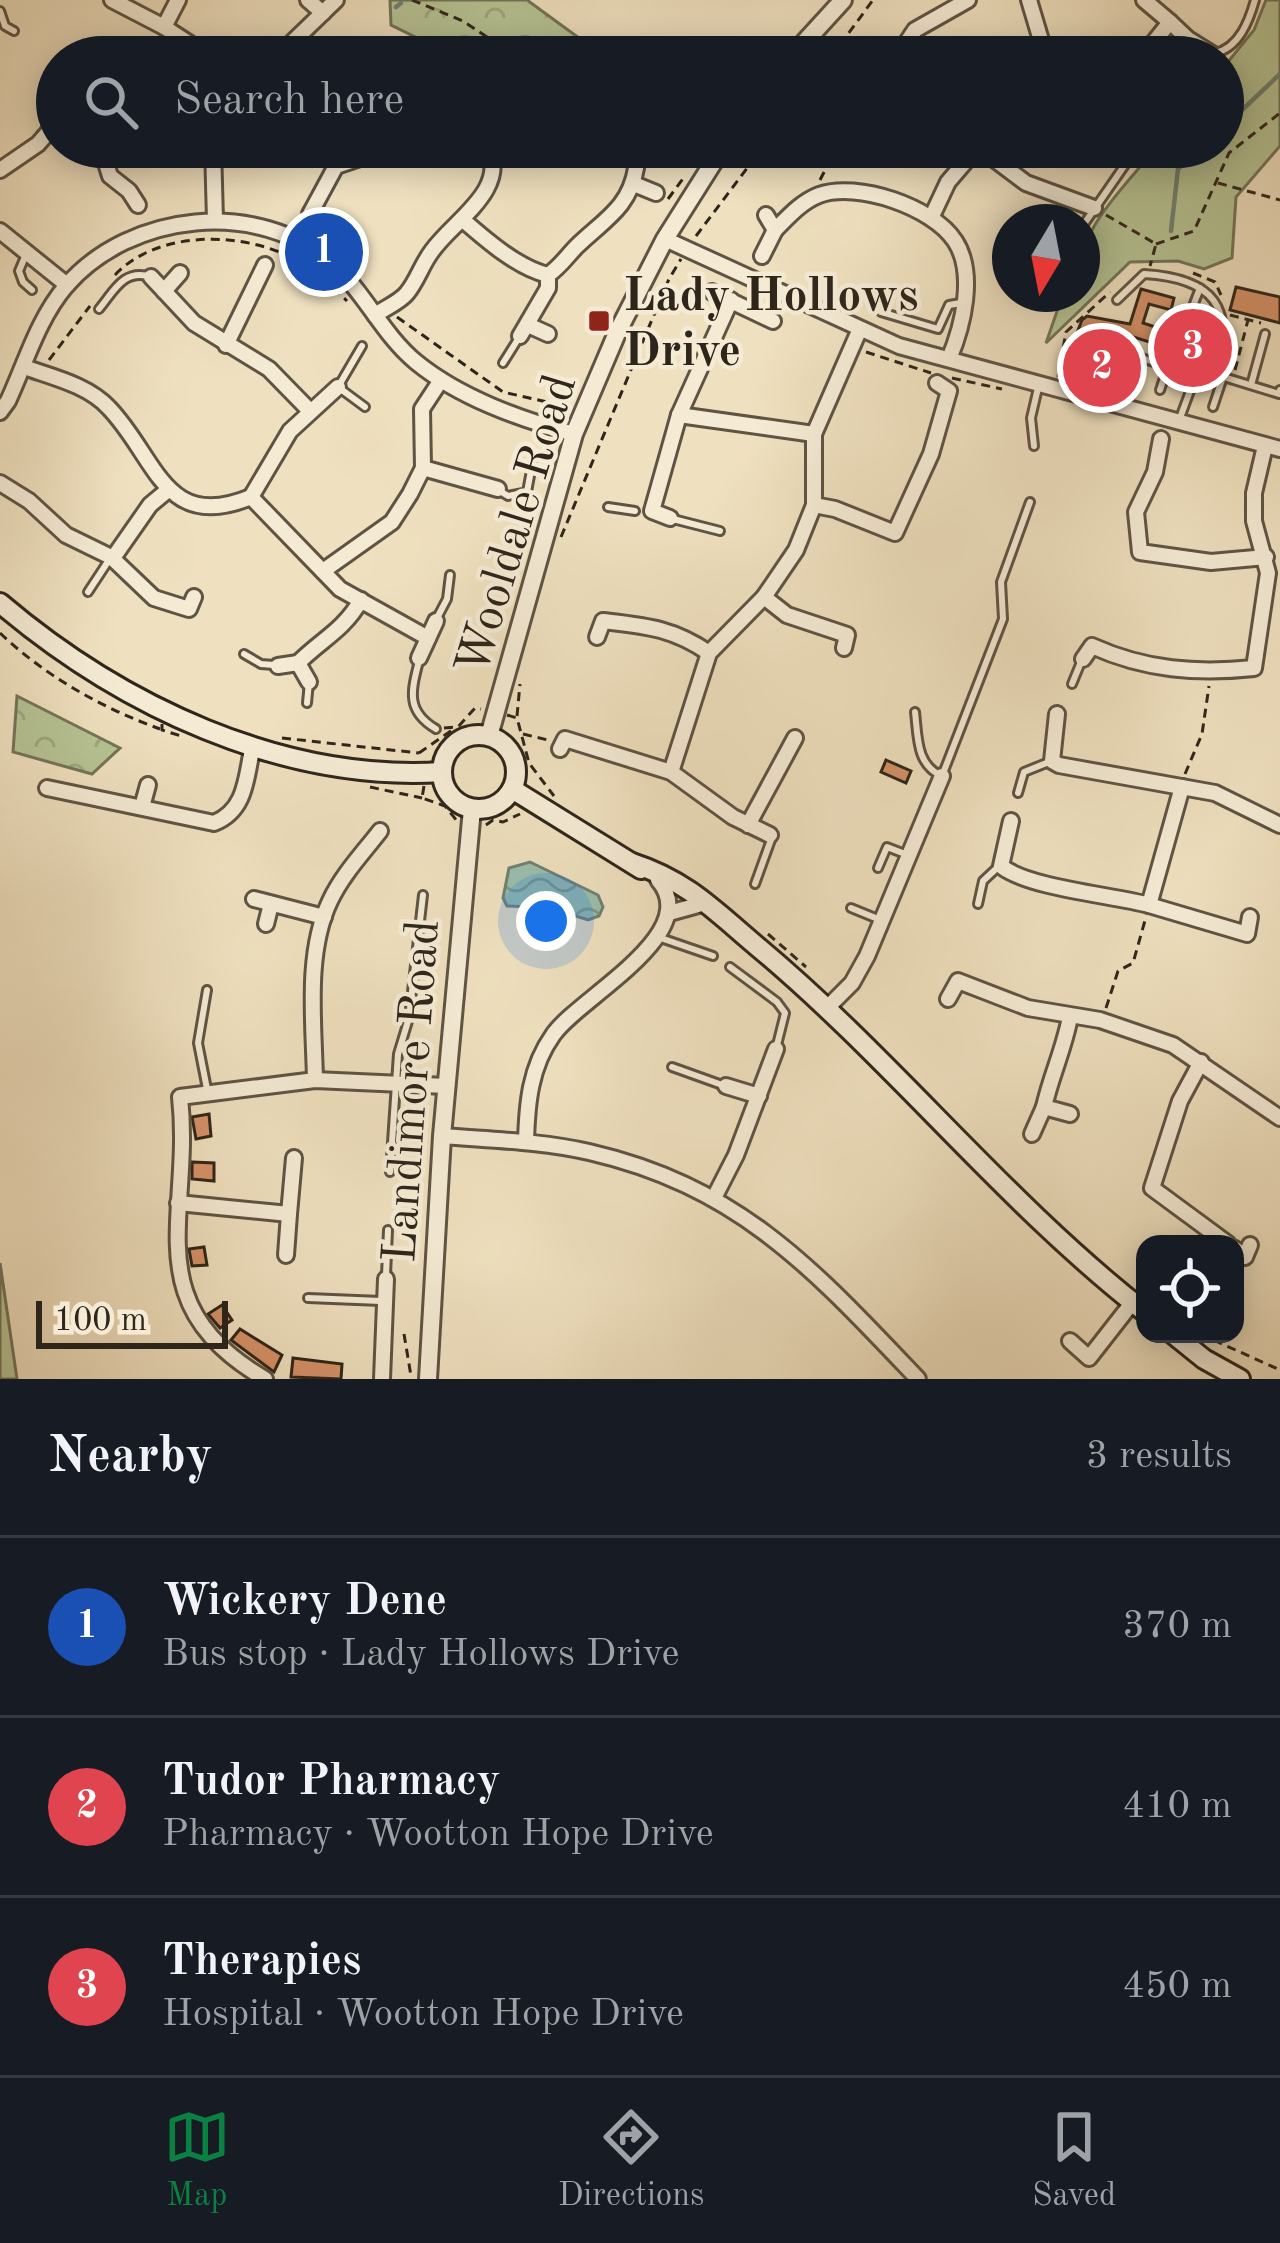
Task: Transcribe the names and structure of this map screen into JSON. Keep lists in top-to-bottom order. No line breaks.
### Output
{"streets":{"street":["Wooldale Road","Landimore Road"]},"crossings":[["Wooldale Road","Landimore Road"]],"places":{"transit":["Lady Hollows Drive"]},"scale_bar":"100 m","north":"bottom","page":{"search":"Search here","pins":["1","3","2"],"scale":"100 m","heading":["Nearby","3 results"],"list":[{"mark":"1","name":"Wickery Dene","note":"Bus stop · Lady Hollows Drive","value":"370 m"},{"mark":"2","name":"Tudor Pharmacy","note":"Pharmacy · Wootton Hope Drive","value":"410 m"},{"mark":"3","name":"Therapies","note":"Hospital · Wootton Hope Drive","value":"450 m"}],"nav":["Map","Directions","Saved"]}}
